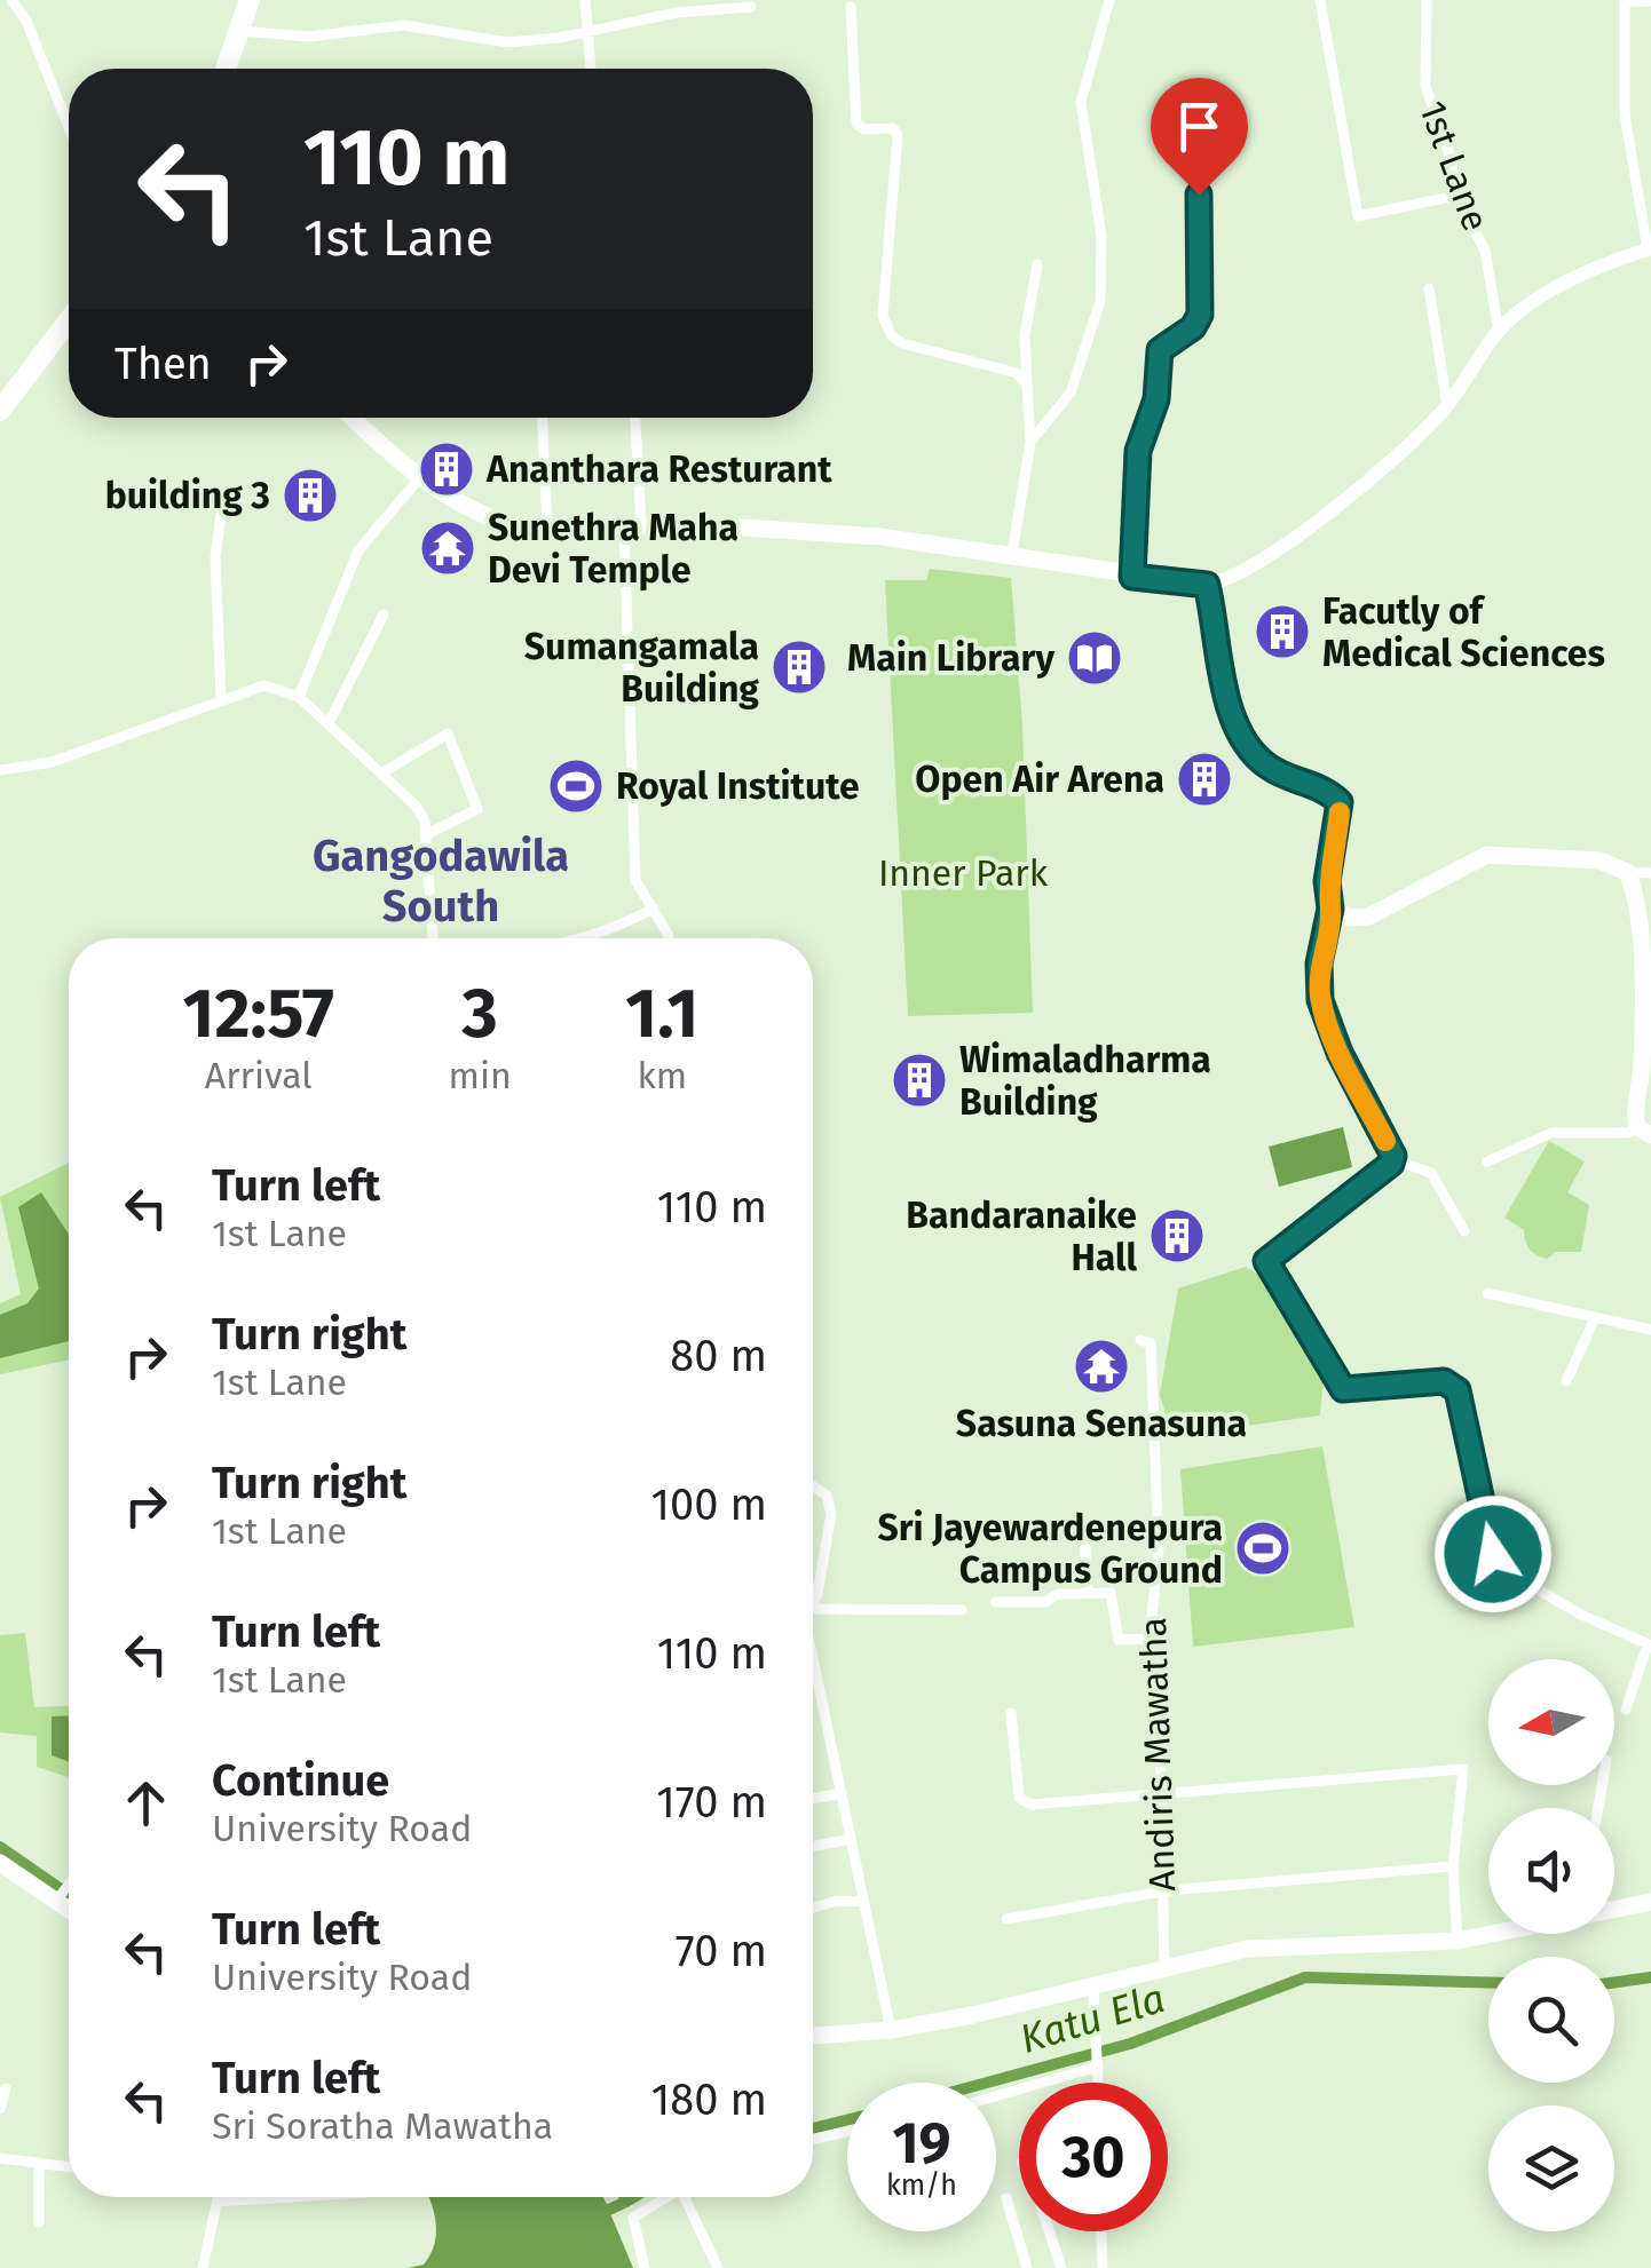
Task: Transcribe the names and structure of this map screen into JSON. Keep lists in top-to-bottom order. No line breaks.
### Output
{"streets":{"street":["1st Lane","Andiris Mawatha"]},"districts":["Gangodawila South"],"water":["Katu Ela"],"parks":["Inner Park"],"places":{"building":["Ananthara Resturant","building 3","Facutly of Medical Sciences","Sumangamala Building","Open Air Arena","Wimaladharma Building","Bandaranaike Hall"],"temple":["Sunethra Maha Devi Temple","Sasuna Senasuna"],"library":["Main Library"],"sports":["Royal Institute","Sri Jayewardenepura Campus Ground"]},"north":"left","page":{"turn":["110 m","1st Lane"],"then":"Then","eta":["12:57","Arrival","3","min","1.1","km"],"list":[{"name":"Turn left","note":"1st Lane","value":"110 m"},{"name":"Turn right","note":"1st Lane","value":"80 m"},{"name":"Turn right","note":"1st Lane","value":"100 m"},{"name":"Turn left","note":"1st Lane","value":"110 m"},{"name":"Continue","note":"University Road","value":"170 m"},{"name":"Turn left","note":"University Road","value":"70 m"},{"name":"Turn left","note":"Sri Soratha Mawatha","value":"180 m"}],"speed":"19 km/h","limit":"30"}}
